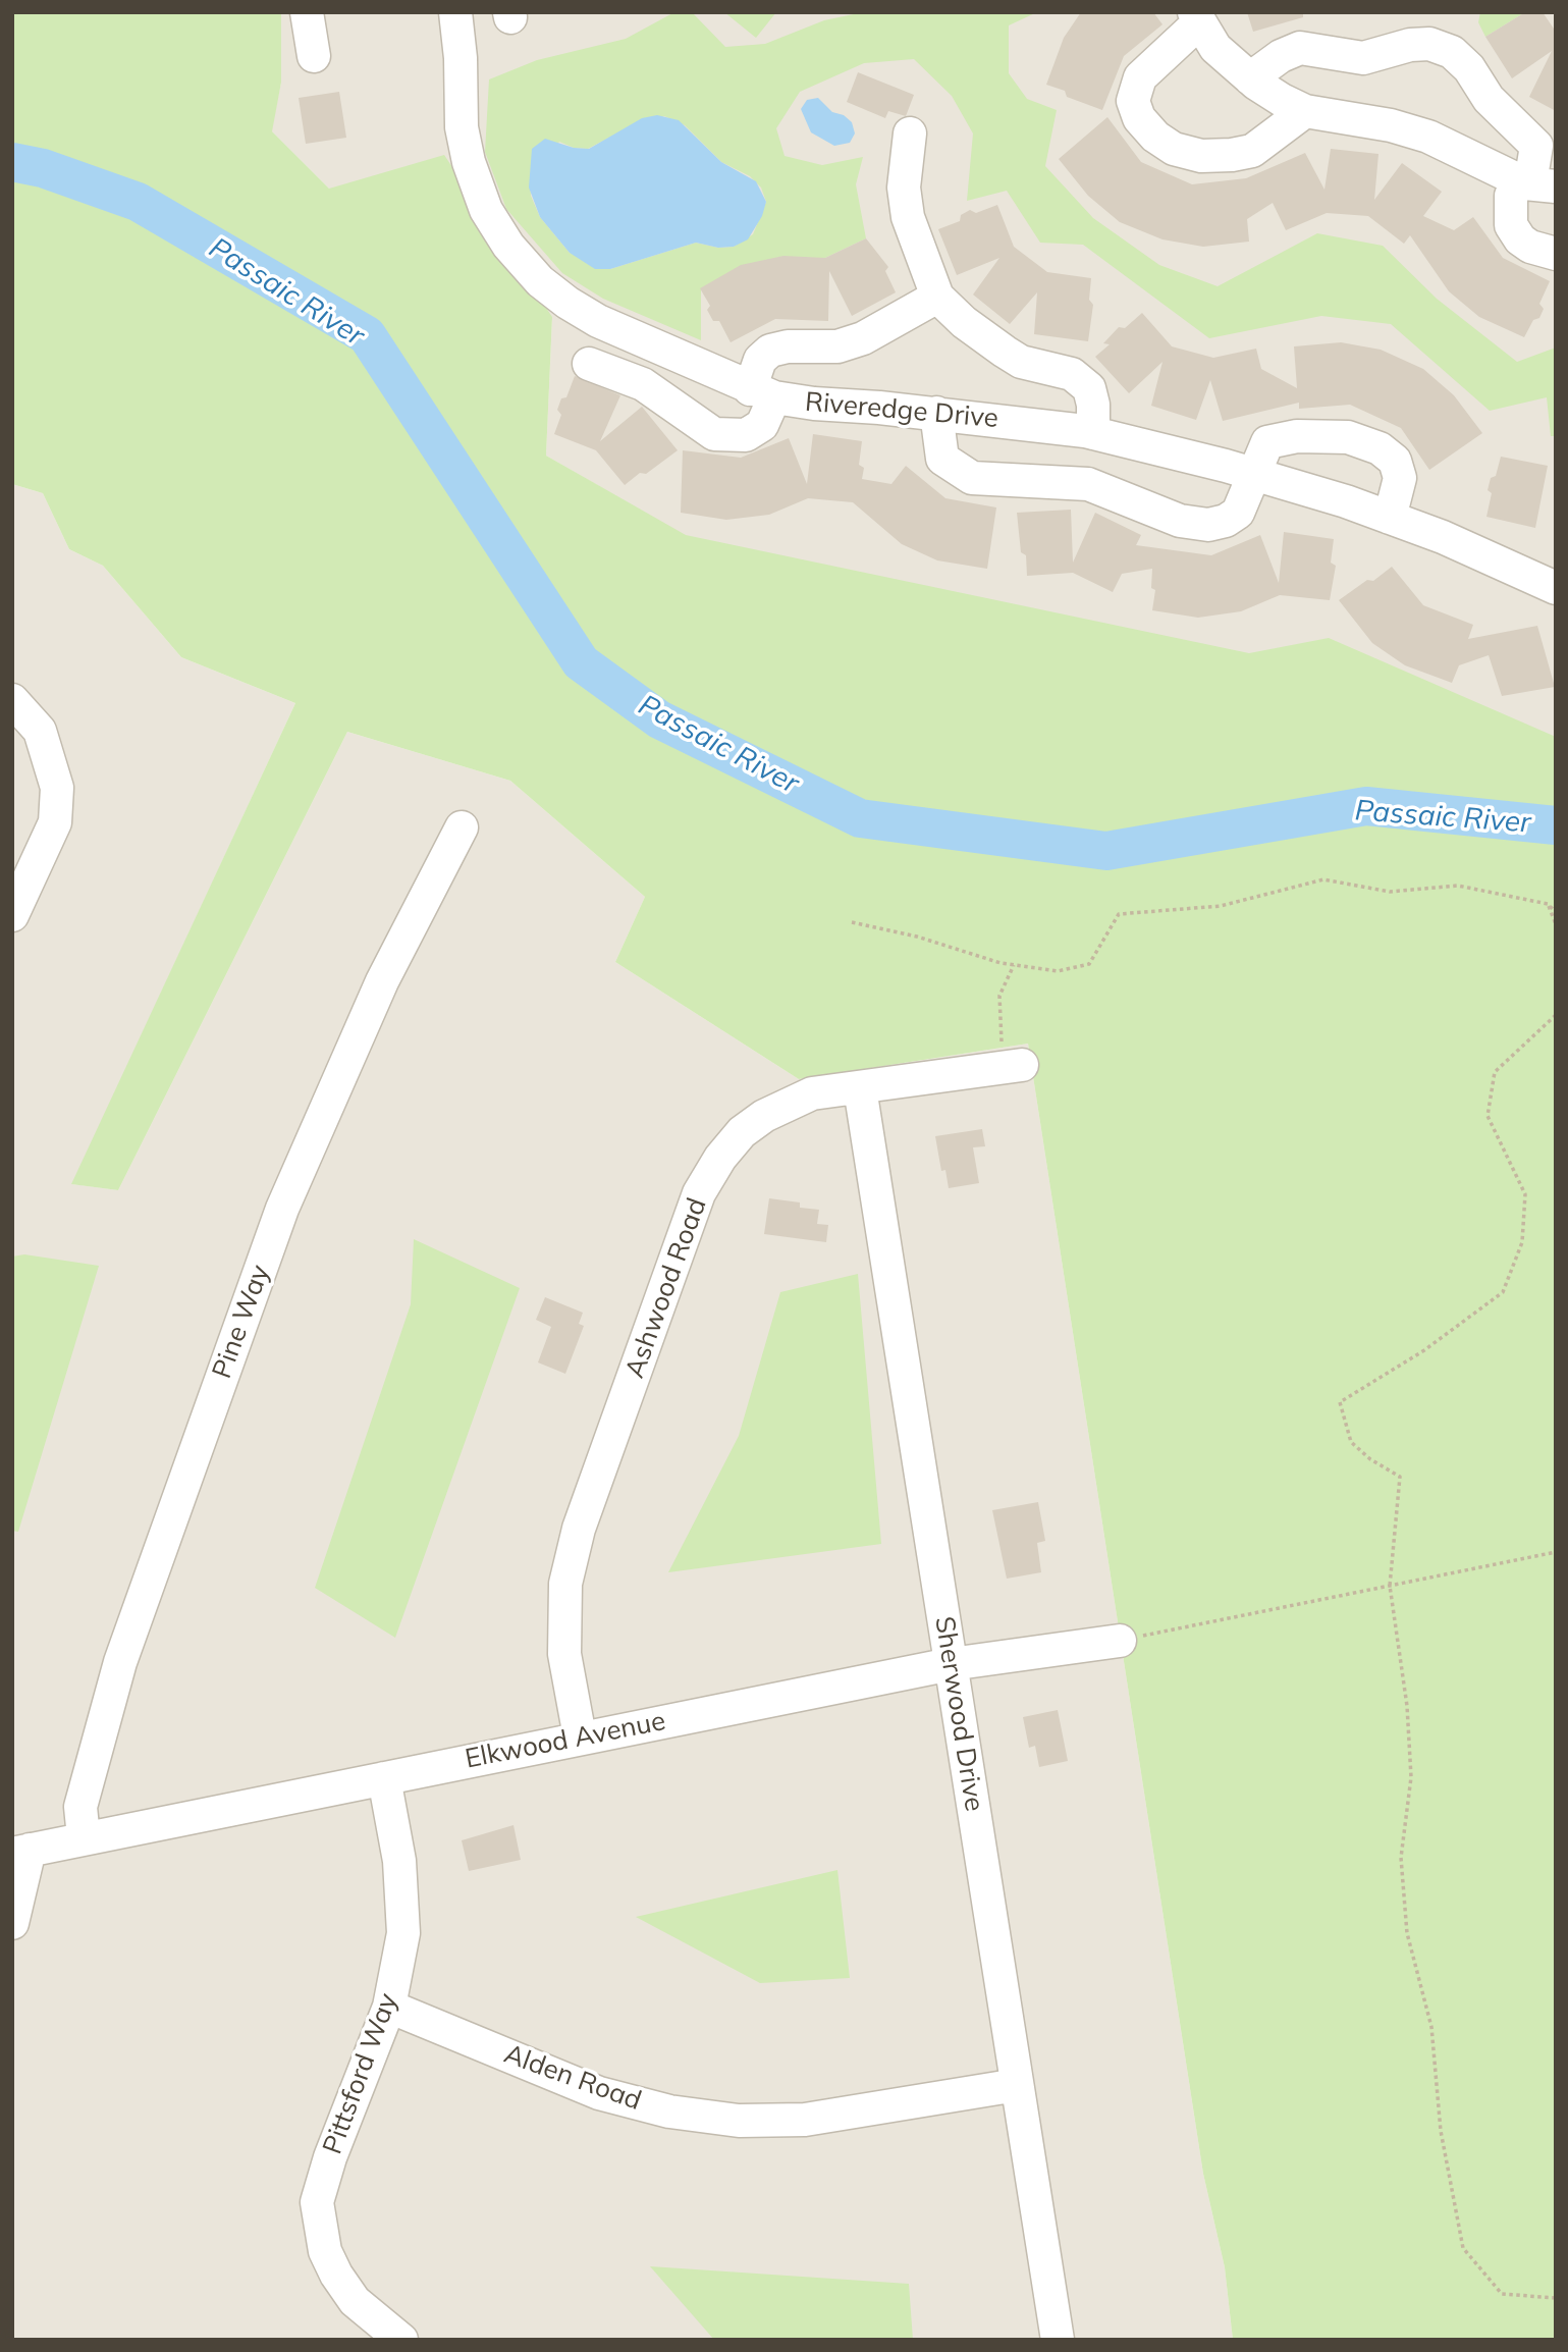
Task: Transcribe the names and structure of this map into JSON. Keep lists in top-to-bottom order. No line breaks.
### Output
{"streets":{"street":["Riveredge Drive","Ashwood Road","Pine Way","Sherwood Drive","Elkwood Avenue","Pittsford Way","Alden Road"]},"crossings":[["Ashwood Road","Sherwood Drive"],["Ashwood Road","Elkwood Avenue"],["Pine Way","Elkwood Avenue"],["Sherwood Drive","Elkwood Avenue"],["Sherwood Drive","Alden Road"],["Elkwood Avenue","Pittsford Way"],["Pittsford Way","Alden Road"]],"water":["Passaic River"]}
